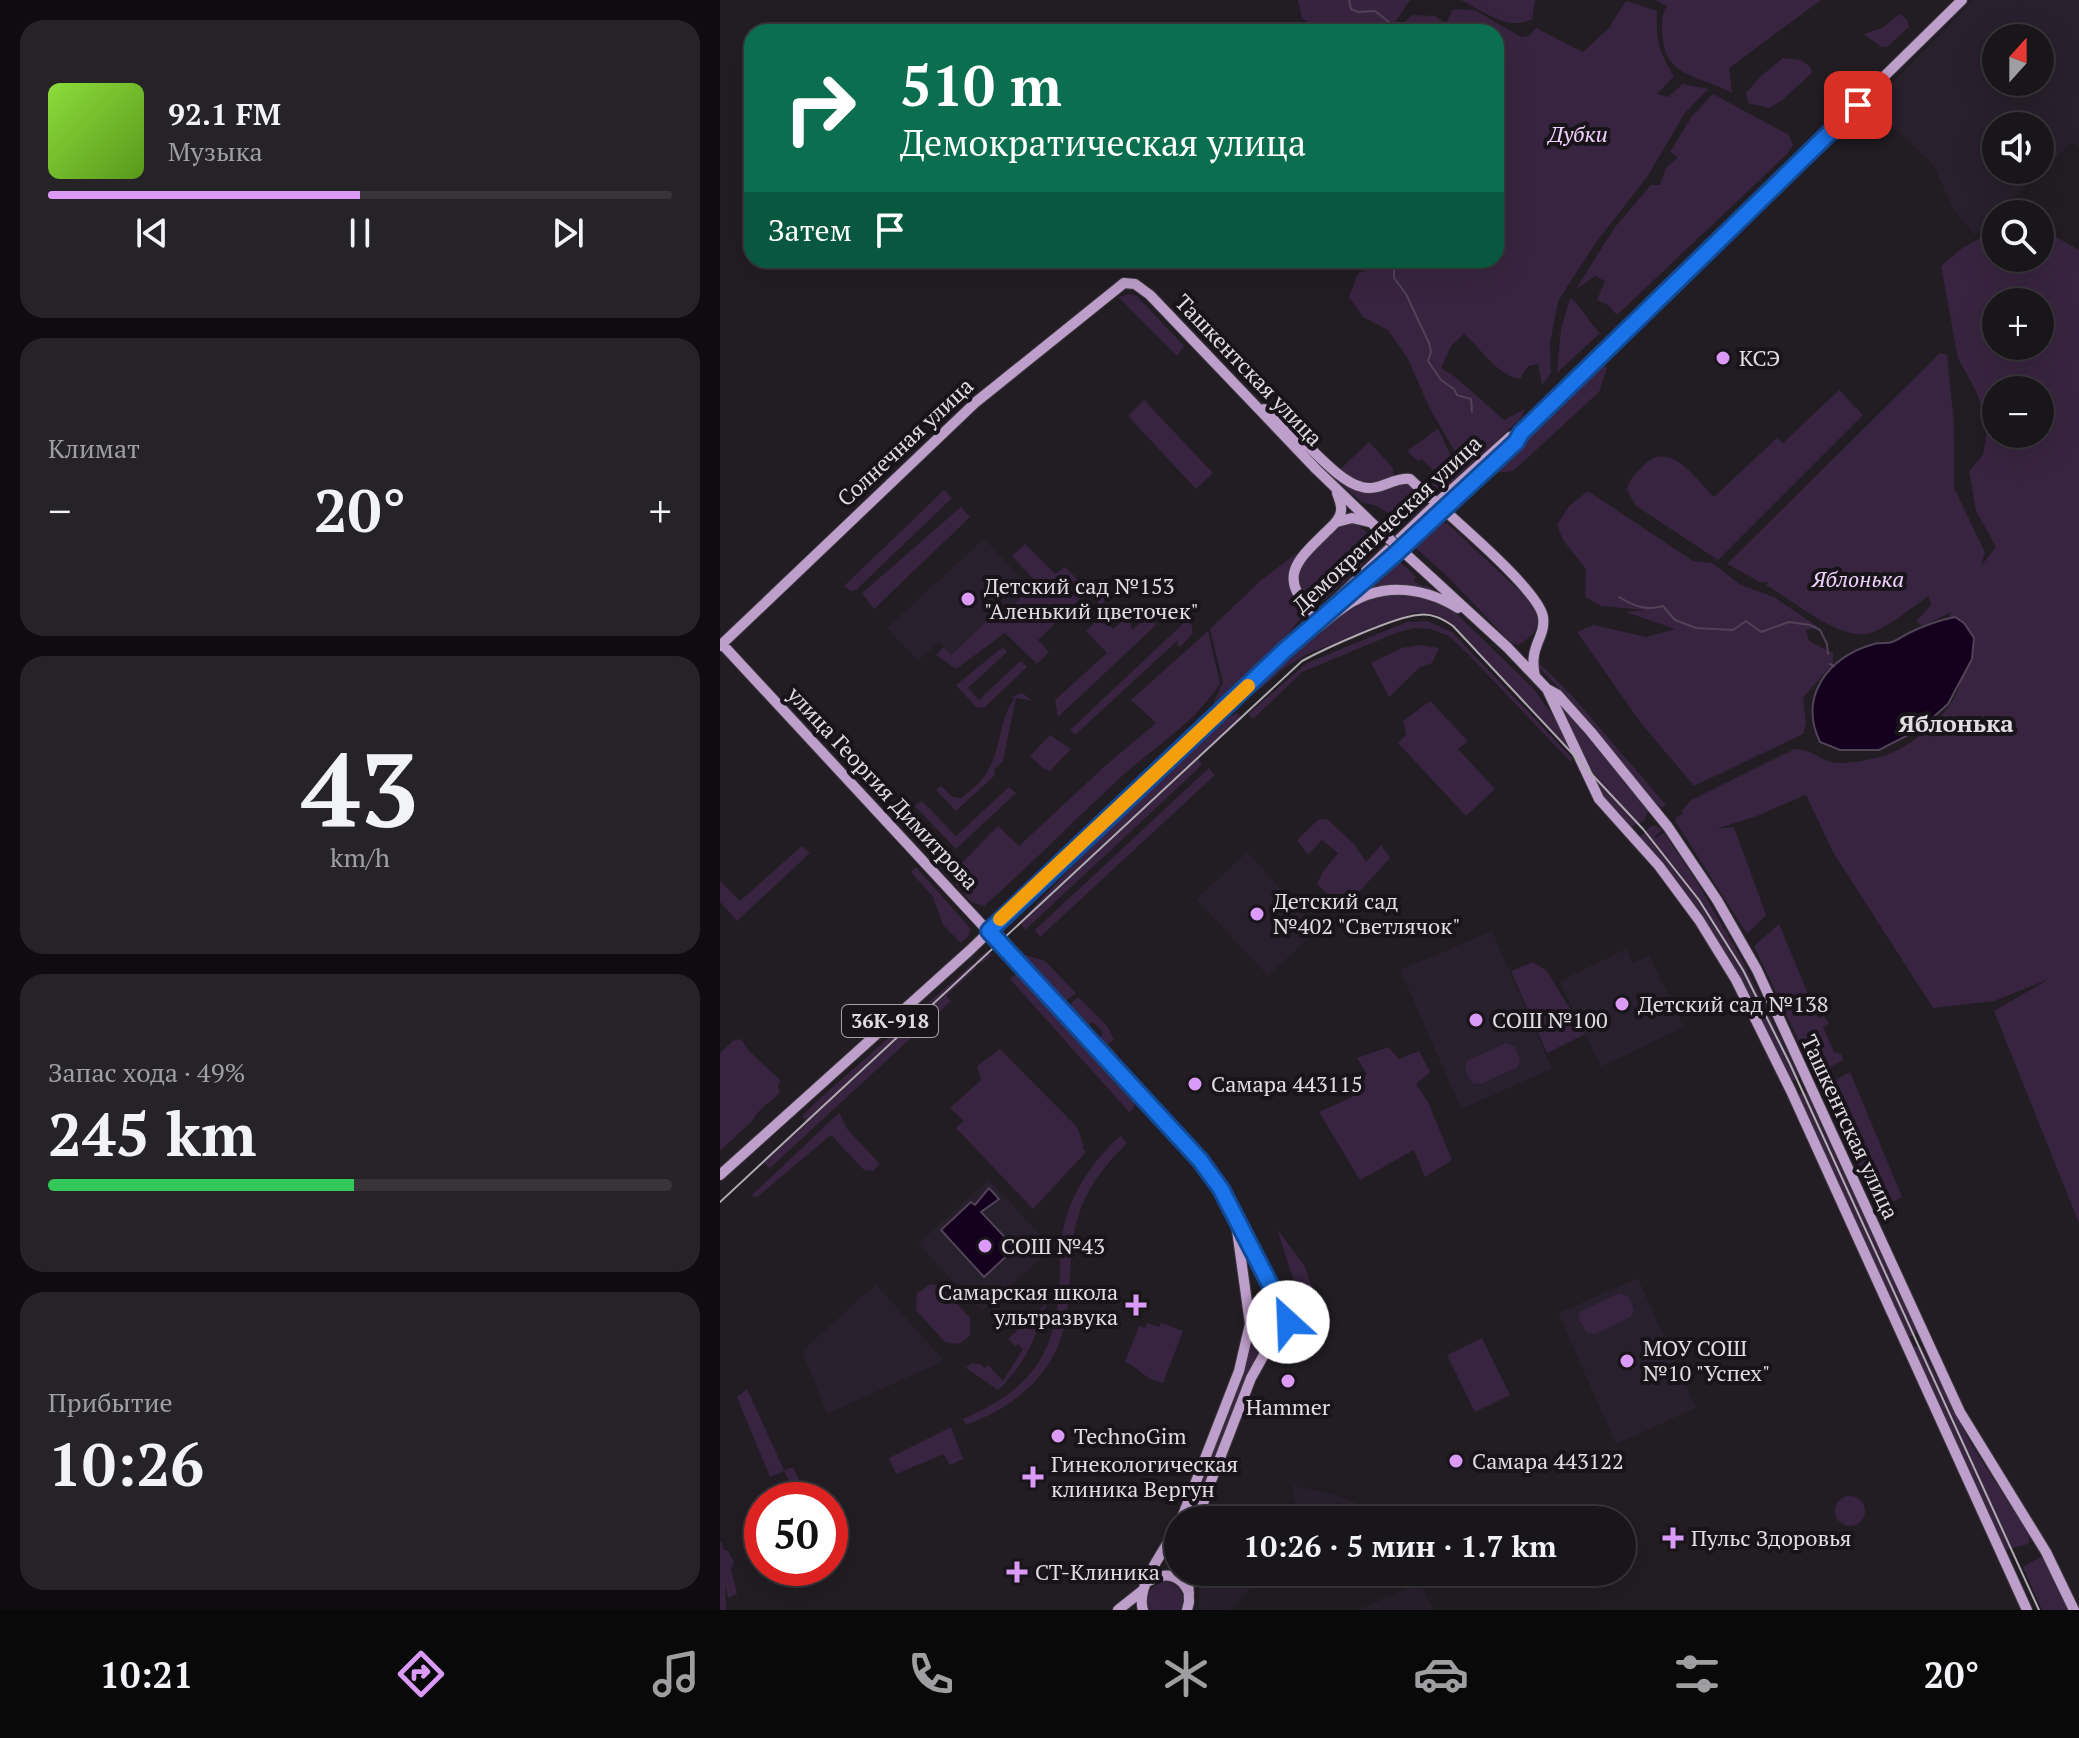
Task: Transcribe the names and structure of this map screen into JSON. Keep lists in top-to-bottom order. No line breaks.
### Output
{"streets":{"main road":["Ташкентская улица","Солнечная улица","Демократическая улица","улица Георгия Димитрова","36К-918"]},"crossings":[["Ташкентская улица","Солнечная улица"],["Солнечная улица","улица Георгия Димитрова"],["Демократическая улица","улица Георгия Димитрова"]],"districts":["Яблонька"],"parks":["Дубки","Яблонька"],"places":{"other":["КСЭ","Детский сад №153 \"Аленький цветочек\"","Детский сад №402 \"Светлячок\"","Детский сад №138","СОШ №100","Самара 443115","СОШ №43","МОУ СОШ №10 \"Успех\"","Hammer","TechnoGim","Самара 443122"],"health":["Самарская школа ультразвука","Гинекологическая клиника Вергун","Пульс Здоровья","СТ-Клиника"]},"north":"top","page":{"map_buttons":["+","−"],"turn":["510 m","Демократическая улица"],"song":["92.1 FM","Музыка"],"then":"Затем","tile":["Климат",["43","km/h"],["Запас хода · 49%","245 km"],["Прибытие","10:26"]],"heat":["−","20°","+"],"limit":"50","trip":"10:26 · 5 мин · 1.7 km","tabs":["10:21","20°"]}}
